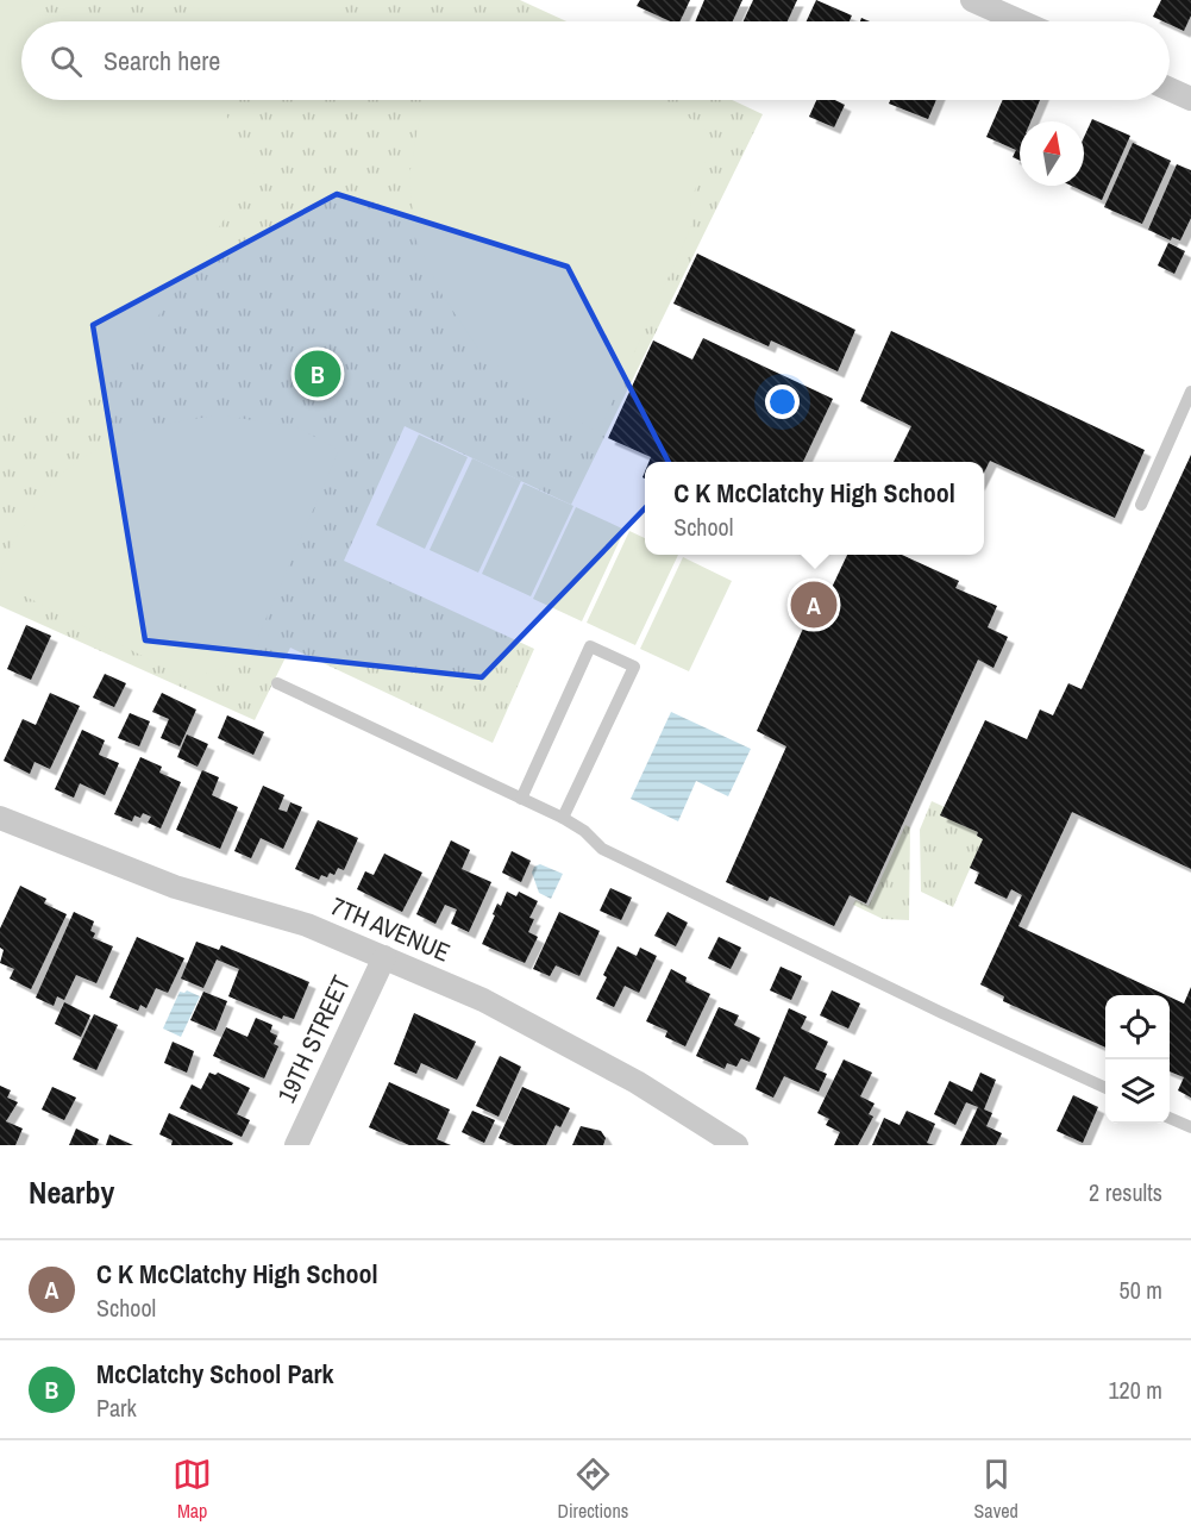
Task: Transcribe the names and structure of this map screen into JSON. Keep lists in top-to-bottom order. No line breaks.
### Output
{"streets":{"street":["7TH AVENUE","19TH STREET"]},"crossings":[["7TH AVENUE","19TH STREET"]],"north":"top","page":{"search":"Search here","pins":["B","A"],"popup":["C K McClatchy High School","School"],"heading":["Nearby","2 results"],"list":[{"mark":"A","name":"C K McClatchy High School","note":"School","value":"50 m"},{"mark":"B","name":"McClatchy School Park","note":"Park","value":"120 m"}],"nav":["Map","Directions","Saved"]}}
